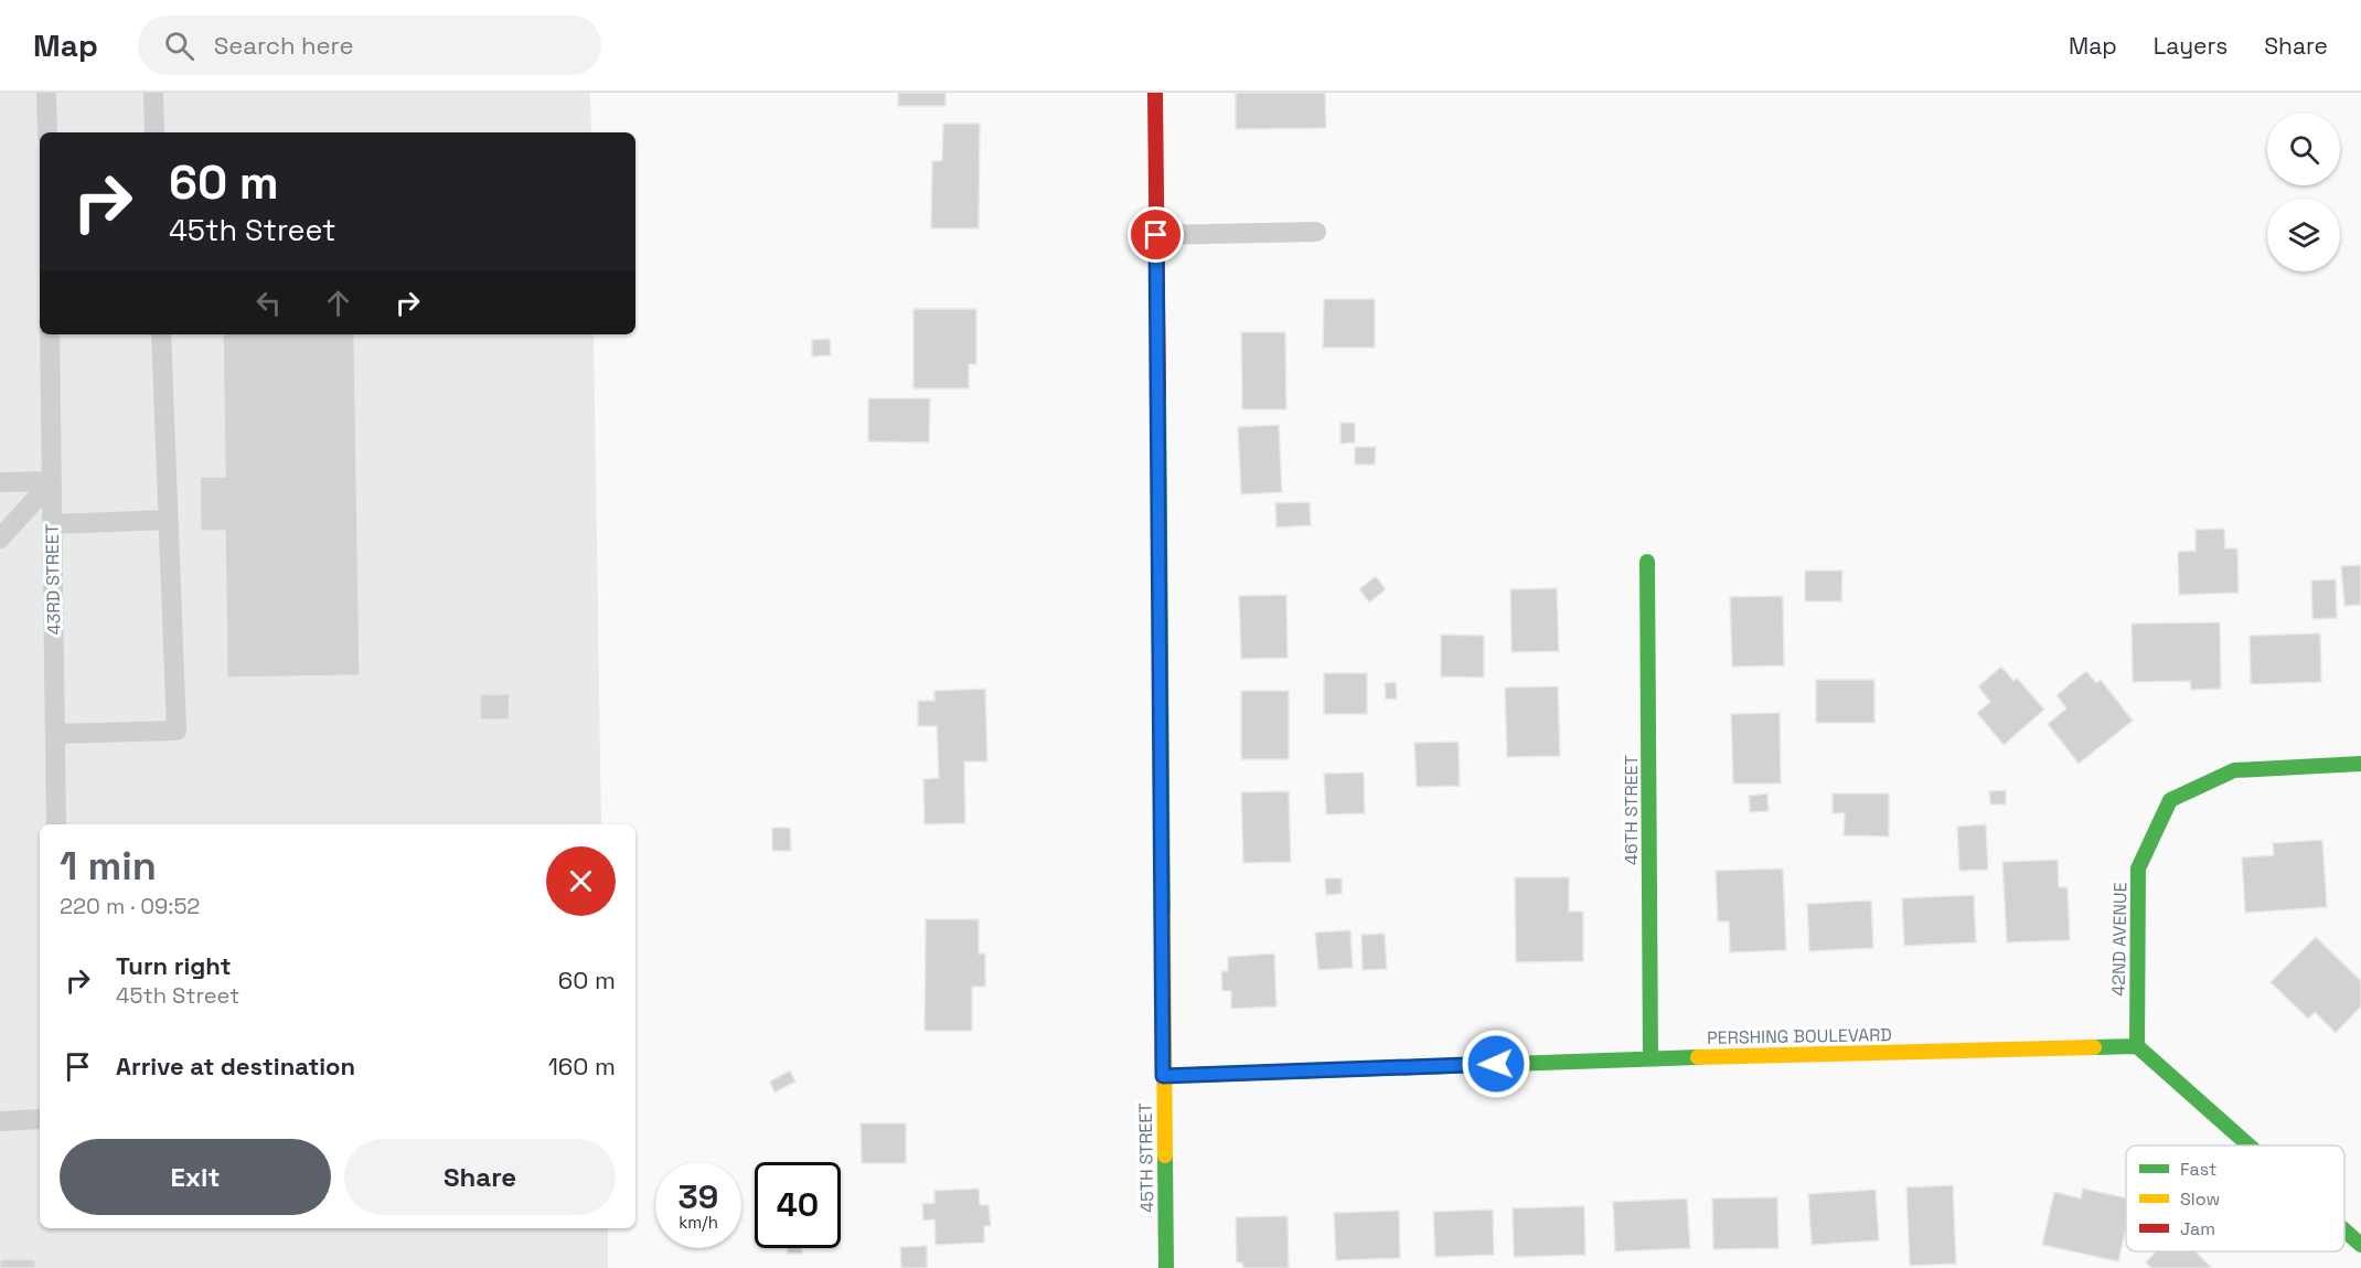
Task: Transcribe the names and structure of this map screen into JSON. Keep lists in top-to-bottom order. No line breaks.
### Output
{"streets":{"street":["46TH STREET","42ND AVENUE","PERSHING BOULEVARD","45TH STREET"],"lane":["43RD STREET"]},"crossings":[["46TH STREET","PERSHING BOULEVARD"],["42ND AVENUE","PERSHING BOULEVARD"],["PERSHING BOULEVARD","45TH STREET"]],"legend":["Fast","Slow","Jam"],"page":{"header":"Map","search":"Search here","nav":["Map","Layers","Share"],"turn":["60 m","45th Street"],"heading":["1 min","220 m · 09:52"],"list":[{"name":"Turn right","note":"45th Street","value":"60 m"},{"name":"Arrive at destination","value":"160 m"}],"buttons":["Exit","Share"],"speed":"39 km/h","limit":"40"}}
